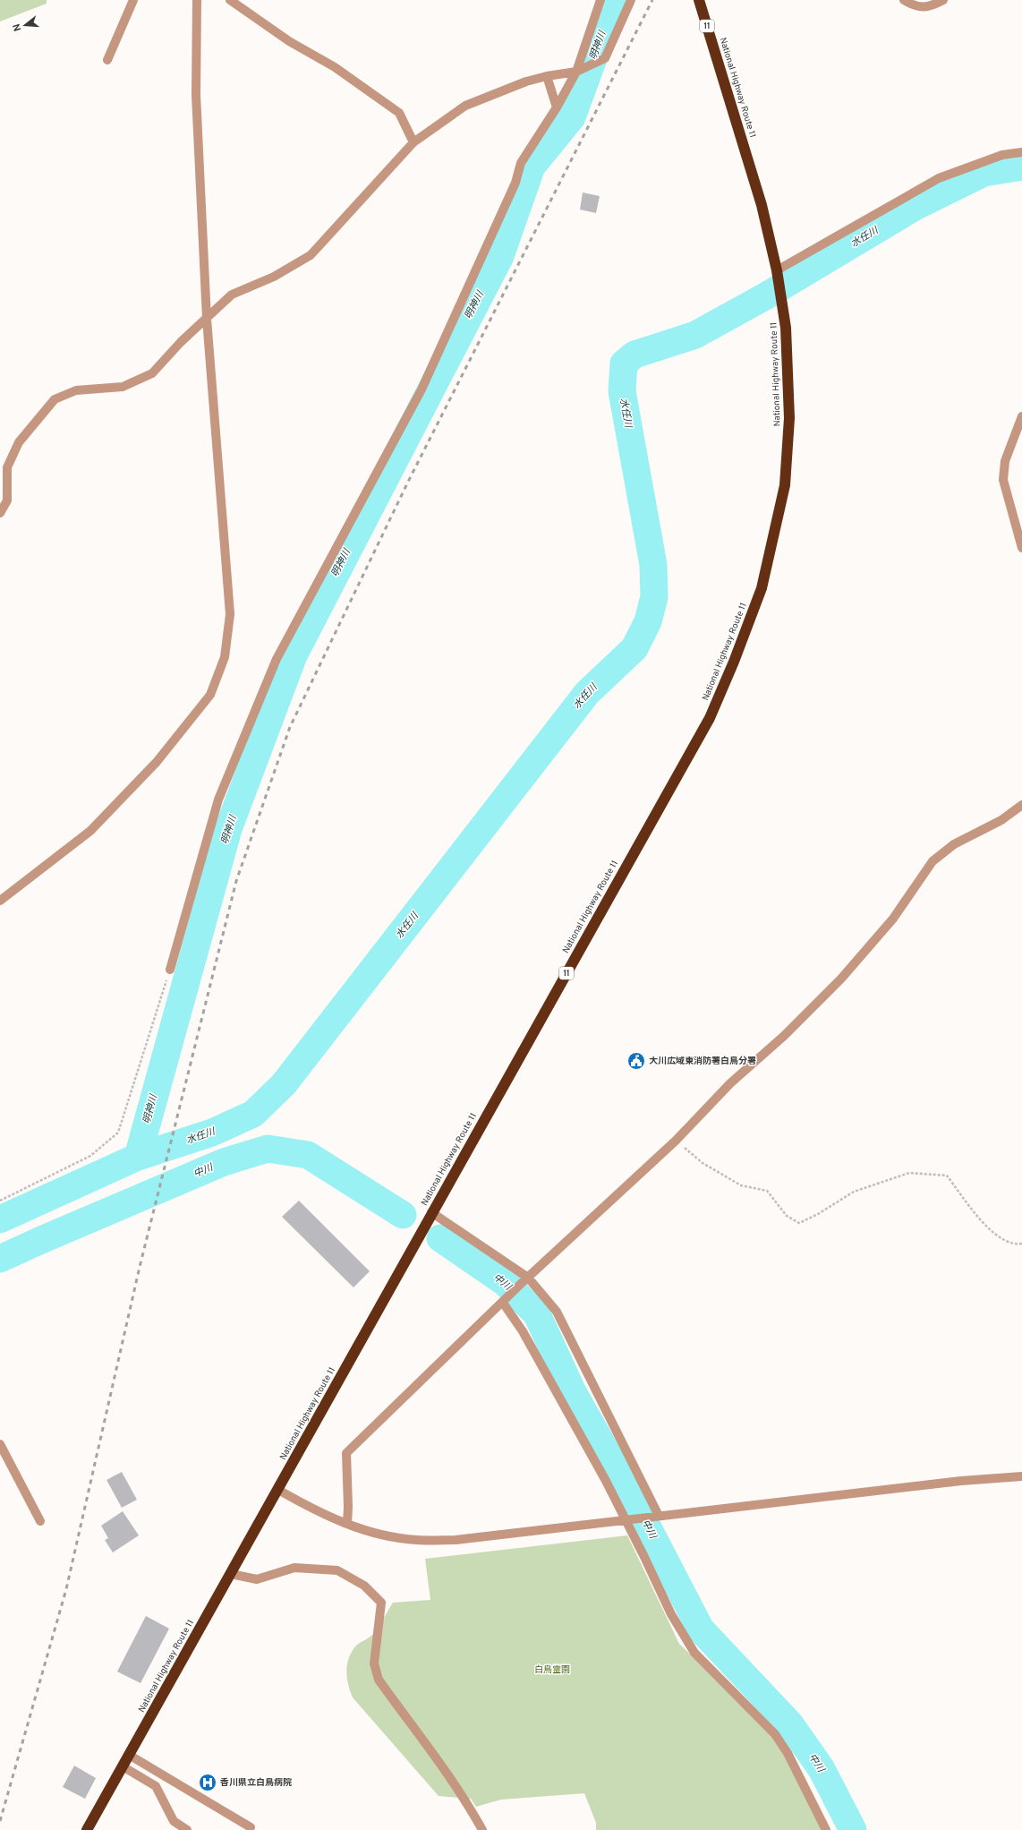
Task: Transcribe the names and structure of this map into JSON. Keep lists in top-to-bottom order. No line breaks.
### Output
{"streets":{"highway":["11","National Highway Route 11"]},"water":["明神川","水任川","中川"],"parks":["白鳥霊園"],"places":{"public building":["大川広域東消防署白鳥分署"],"hospital":["香川県立白鳥病院"]},"north":"left"}
